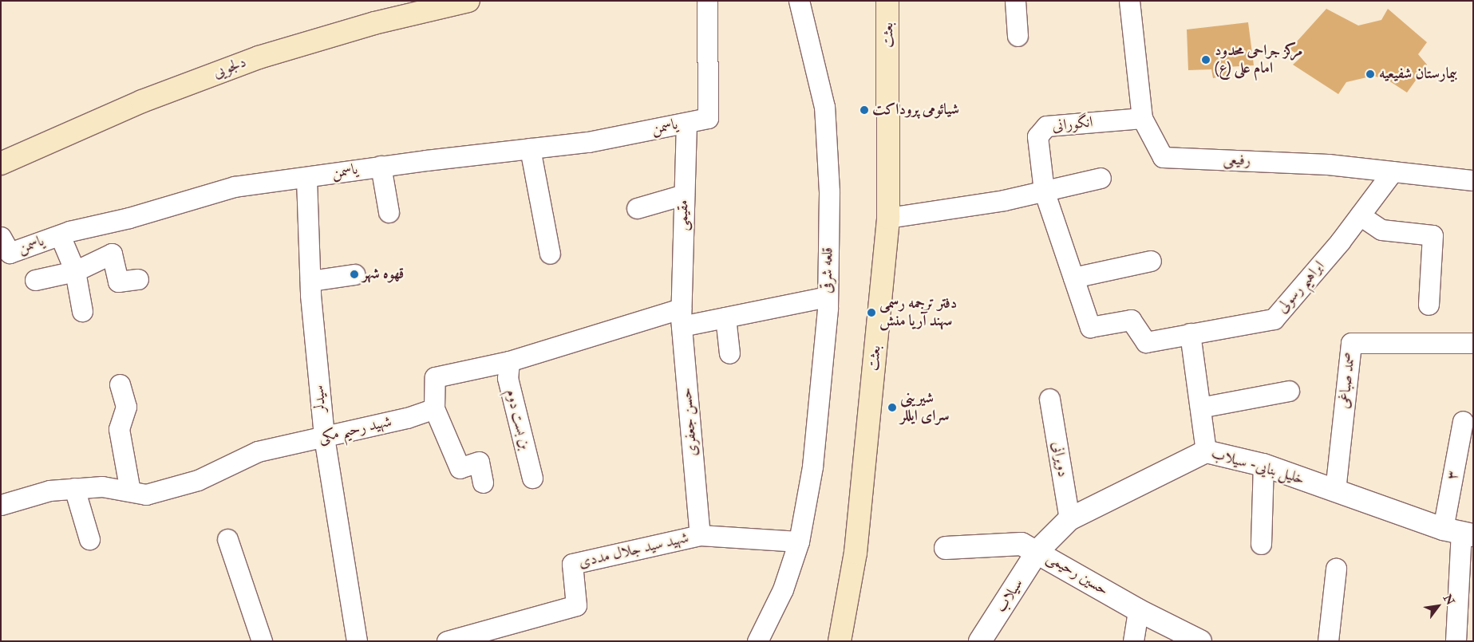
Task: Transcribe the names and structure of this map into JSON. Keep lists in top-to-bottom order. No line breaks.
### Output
{"streets":{"main road":["بعثت","دلجویی"],"street":["انگورانی","یاسمن","رفیعی","مقیمی","قلعه شرقی","ابراهیم رسولی","صمد صباغی","سیدلر","بن بست دوم","حسن جعفری","شهید رحیم مکی","دویرانی","خلیل بنایی- سیلاب","۳","شهید سید جلال مددی","حسین رحیمی","سیلاب"]},"crossings":[["انگورانی","رفیعی"],["انگورانی","ابراهیم رسولی"],["یاسمن","مقیمی"],["یاسمن","سیدلر"],["رفیعی","ابراهیم رسولی"],["مقیمی","حسن جعفری"],["قلعه شرقی","شهید سید جلال مددی"],["صمد صباغی","خلیل بنایی- سیلاب"],["سیدلر","شهید رحیم مکی"],["حسن جعفری","شهید سید جلال مددی"],["دویرانی","خلیل بنایی- سیلاب"],["خلیل بنایی- سیلاب","۳"],["خلیل بنایی- سیلاب","حسین رحیمی"],["خلیل بنایی- سیلاب","سیلاب"],["حسین رحیمی","سیلاب"]],"places":["مرکز جراحی محدود امام علی (ع)","بیمارستان شفیعیه","شیائومی پروداکت","قهوه شهر","دفتر ترجمه رسمی سهند آریا منش","شیرینی سرای ایللر"],"north":"top right"}
